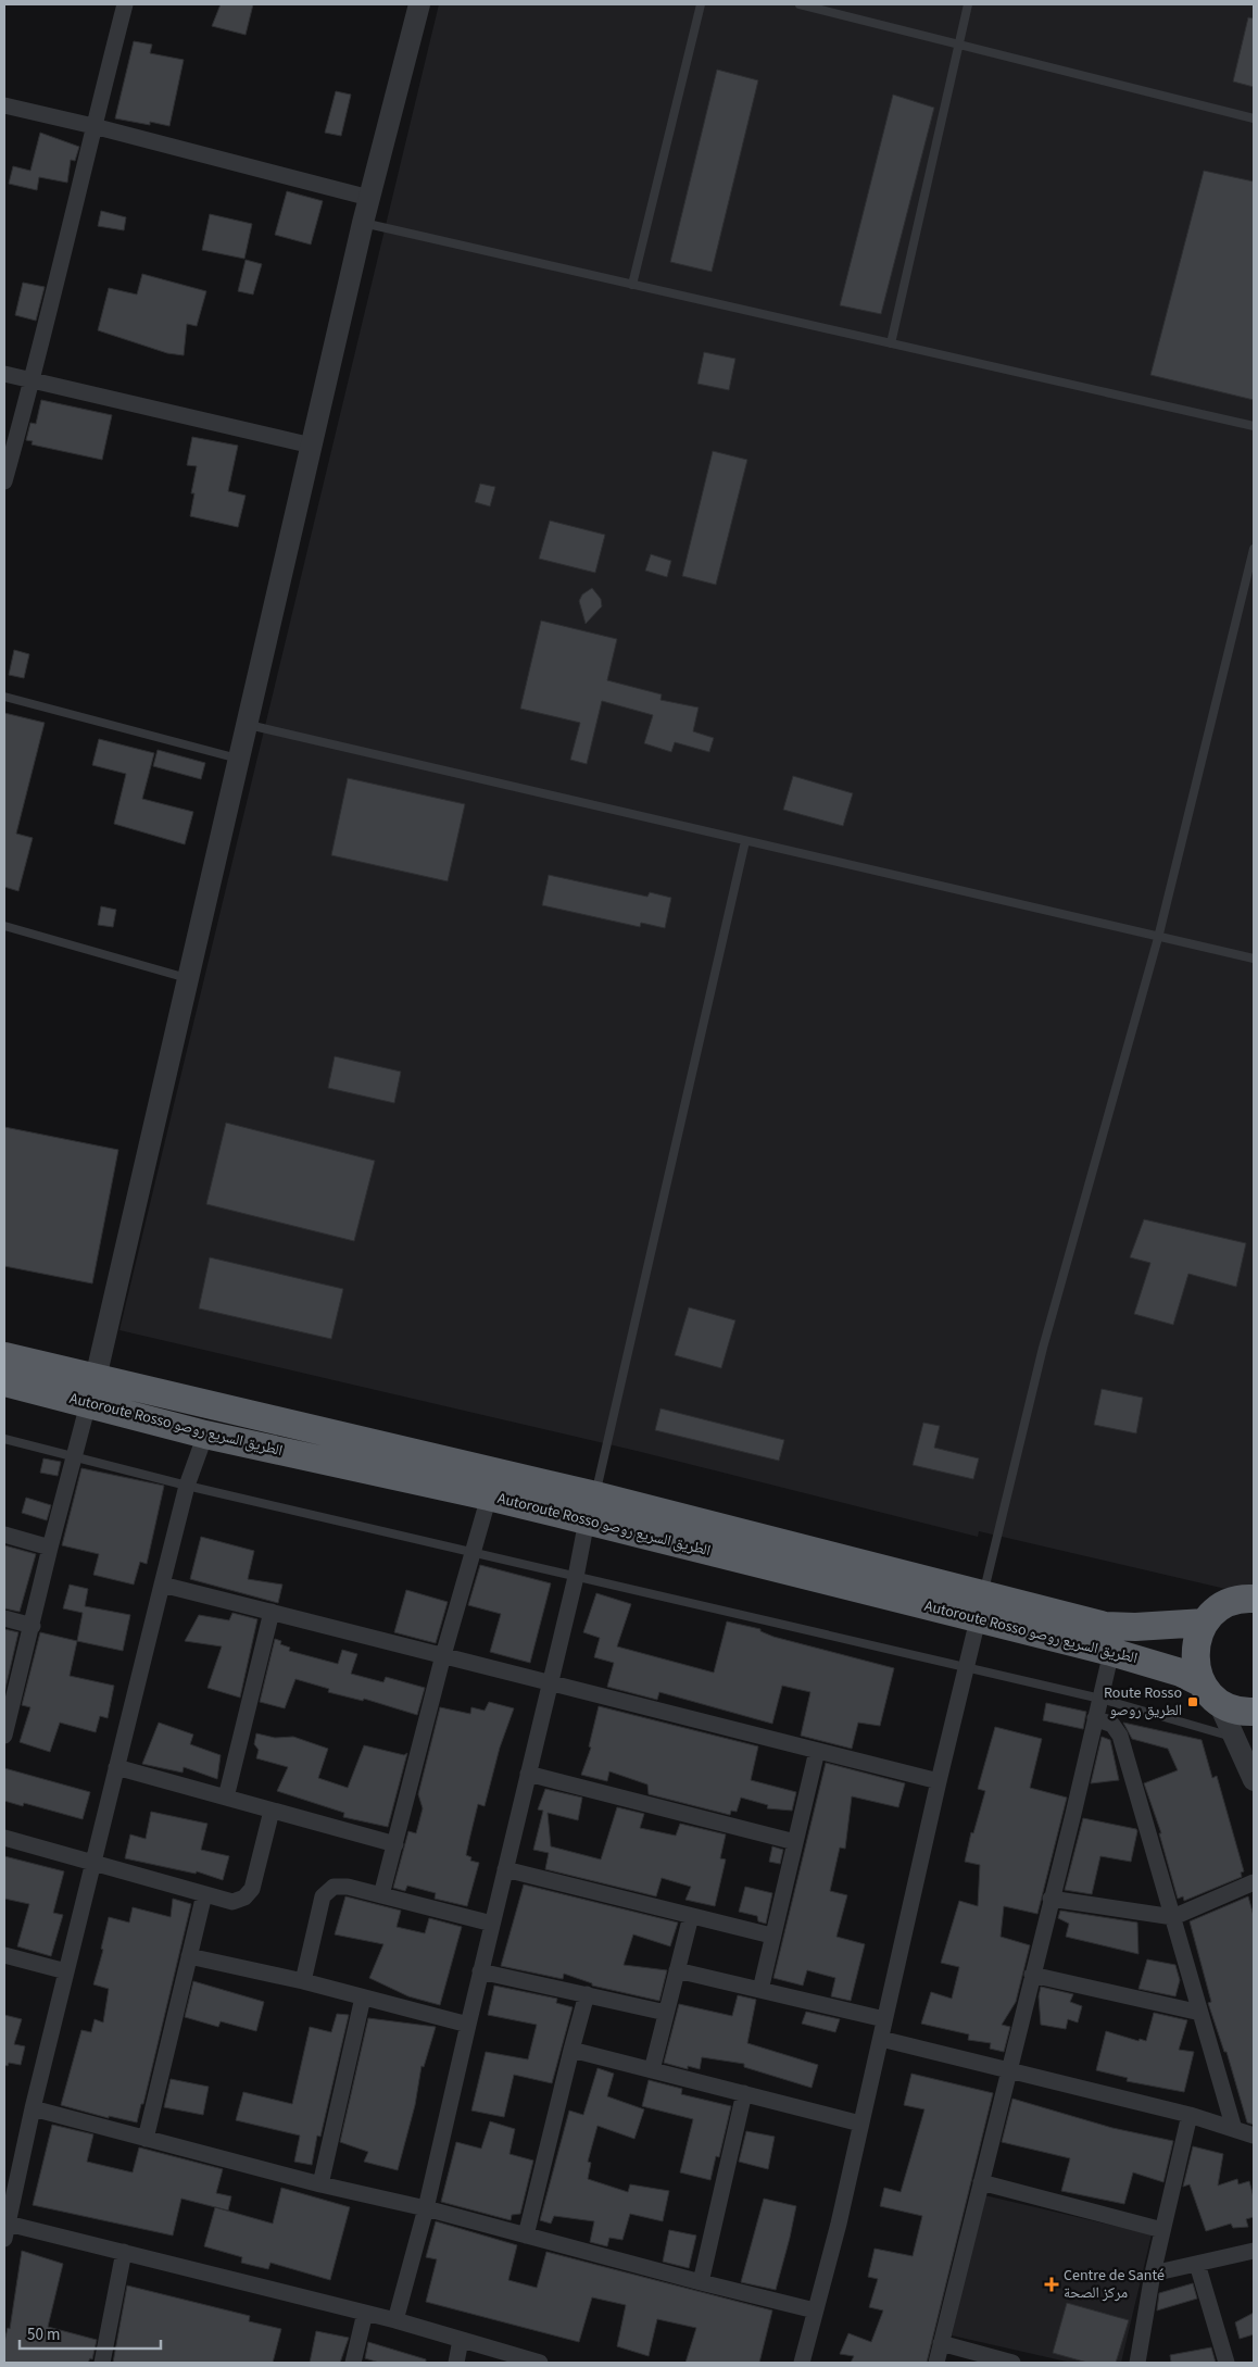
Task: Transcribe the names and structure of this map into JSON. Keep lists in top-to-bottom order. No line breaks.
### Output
{"streets":{"highway":["Autoroute Rosso الطريق السريع روصو"]},"places":{"transit":["Route Rosso الطريق روصو"],"health":["Centre de Santé مركز الصحة"]},"scale_bar":"50 m"}
